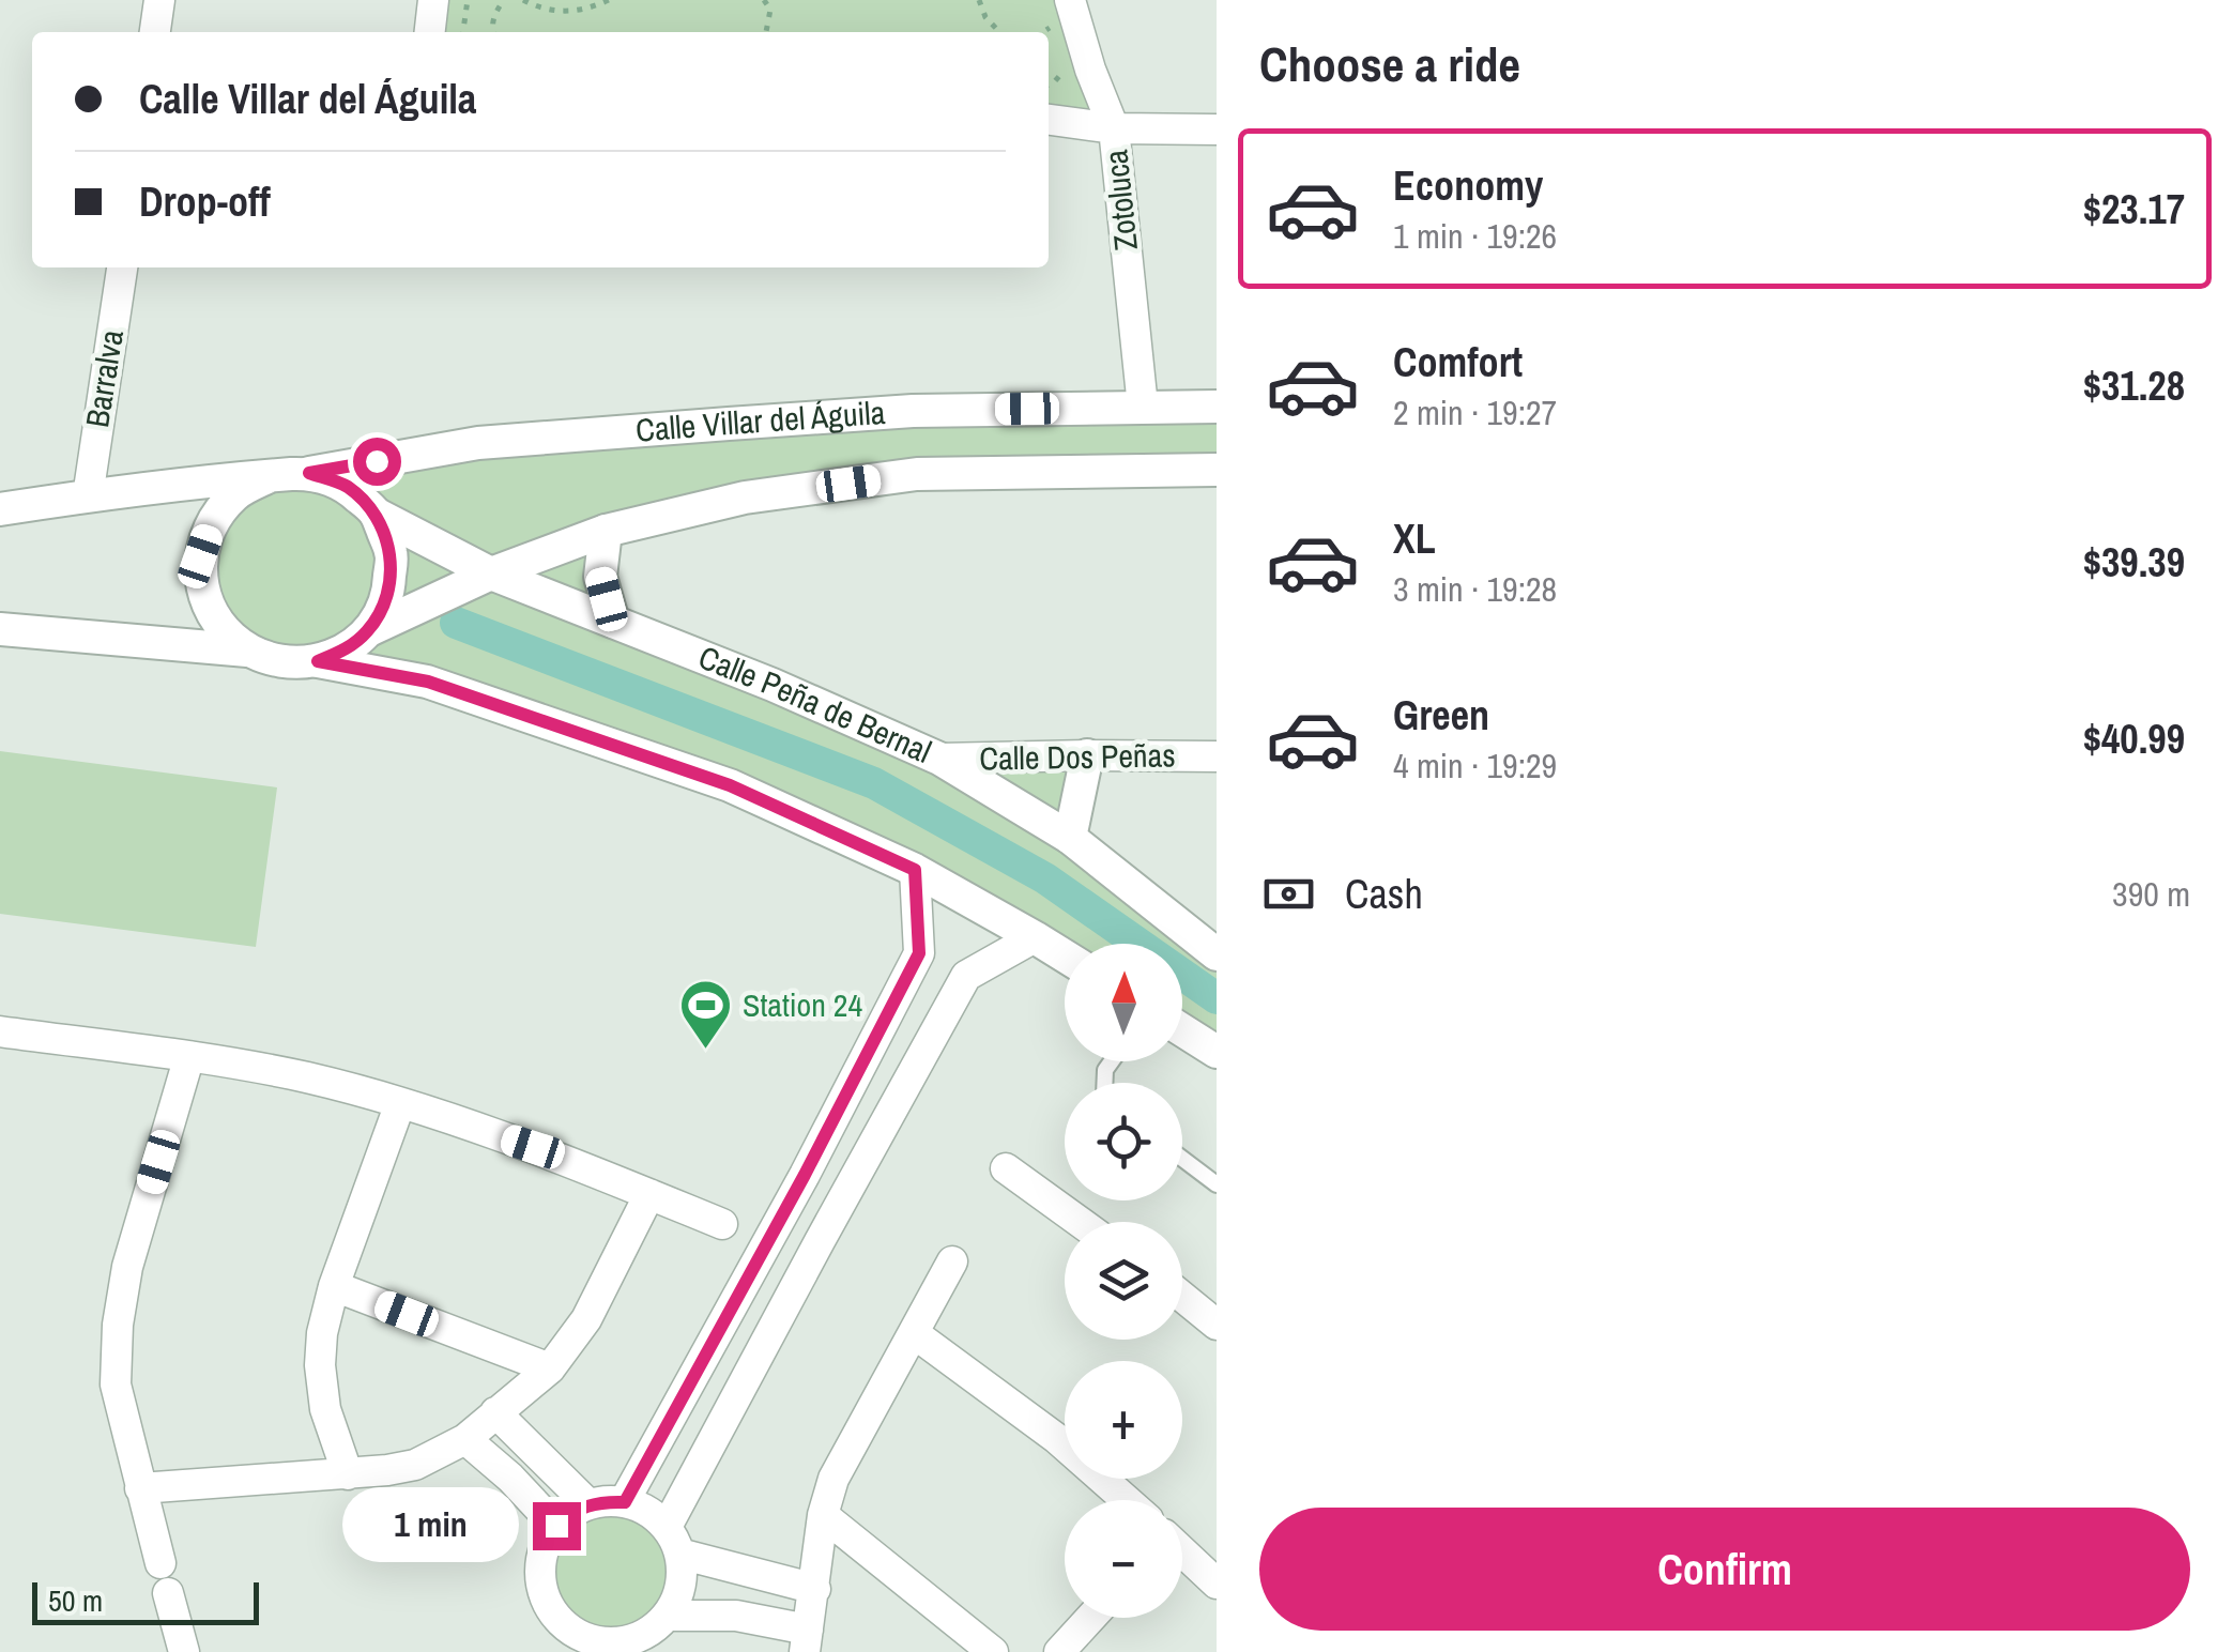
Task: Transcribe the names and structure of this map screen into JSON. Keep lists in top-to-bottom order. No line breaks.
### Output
{"streets":{"street":["Zotoluca","Barralva","Calle Villar del Águila","Calle Peña de Bernal","Calle Dos Peñas"]},"crossings":[["Zotoluca","Calle Villar del Águila"],["Calle Villar del Águila","Calle Peña de Bernal"],["Calle Peña de Bernal","Calle Dos Peñas"]],"places":{"sports":["Station 24"]},"scale_bar":"50 m","north":"top","page":{"heading":"Choose a ride","banner":["Calle Villar del Águila","Drop-off"],"list":[{"name":"Economy","note":"1 min · 19:26","value":"$23.17"},{"name":"Comfort","note":"2 min · 19:27","value":"$31.28"},{"name":"XL","note":"3 min · 19:28","value":"$39.39"},{"name":"Green","note":"4 min · 19:29","value":"$40.99"}],"pay":["Cash","390 m"],"map_buttons":["+","−"],"buttons":"Confirm","bubble":"1 min","scale":"50 m"}}
